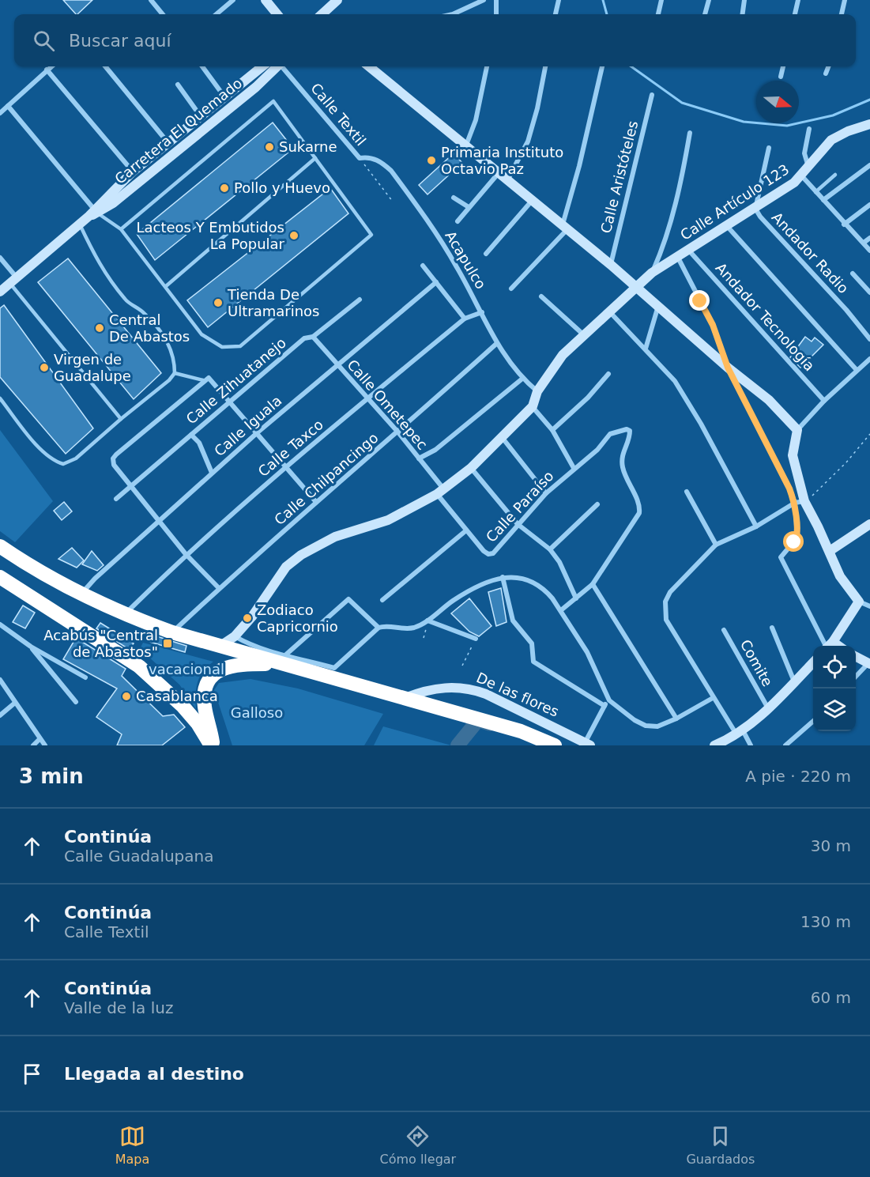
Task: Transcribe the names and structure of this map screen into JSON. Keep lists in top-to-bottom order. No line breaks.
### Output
{"streets":{"street":["Calle Textil","Carretera El Quemado","Calle Aristóteles","Calle Artículo 123","Andador Radio","Acapulco","Andador Tecnología","Calle Zihuatanejo","Calle Ometepec","Calle Iguala","Calle Taxco","Calle Chilpancingo","Calle Paraíso","Comite","De las flores"]},"crossings":[["Calle Textil","Acapulco"],["Calle Artículo 123","Andador Radio"],["Calle Artículo 123","Acapulco"],["Calle Artículo 123","Andador Tecnología"],["Acapulco","Calle Taxco"],["Acapulco","Calle Chilpancingo"],["Calle Zihuatanejo","Calle Ometepec"],["Calle Ometepec","Calle Iguala"],["Calle Ometepec","Calle Taxco"],["Calle Ometepec","Calle Chilpancingo"],["Calle Ometepec","Calle Paraíso"]],"parks":["vacacional","Galloso"],"places":{"other":["Sukarne","Primaria Instituto Octavio Paz","Pollo y Huevo","Lacteos Y Embutidos La Popular","Tienda De Ultramarinos","Central De Abastos","Virgen de Guadalupe","Zodiaco Capricornio","Casablanca"],"transit":["Acabús \"Central de Abastos\""]},"north":"right","page":{"search":"Buscar aquí","heading":["3 min","A pie · 220 m"],"list":[["Continúa","Calle Guadalupana","30 m"],["Continúa","Calle Textil","130 m"],["Continúa","Valle de la luz","60 m"],"Llegada al destino"],"nav":["Mapa","Cómo llegar","Guardados"]}}
